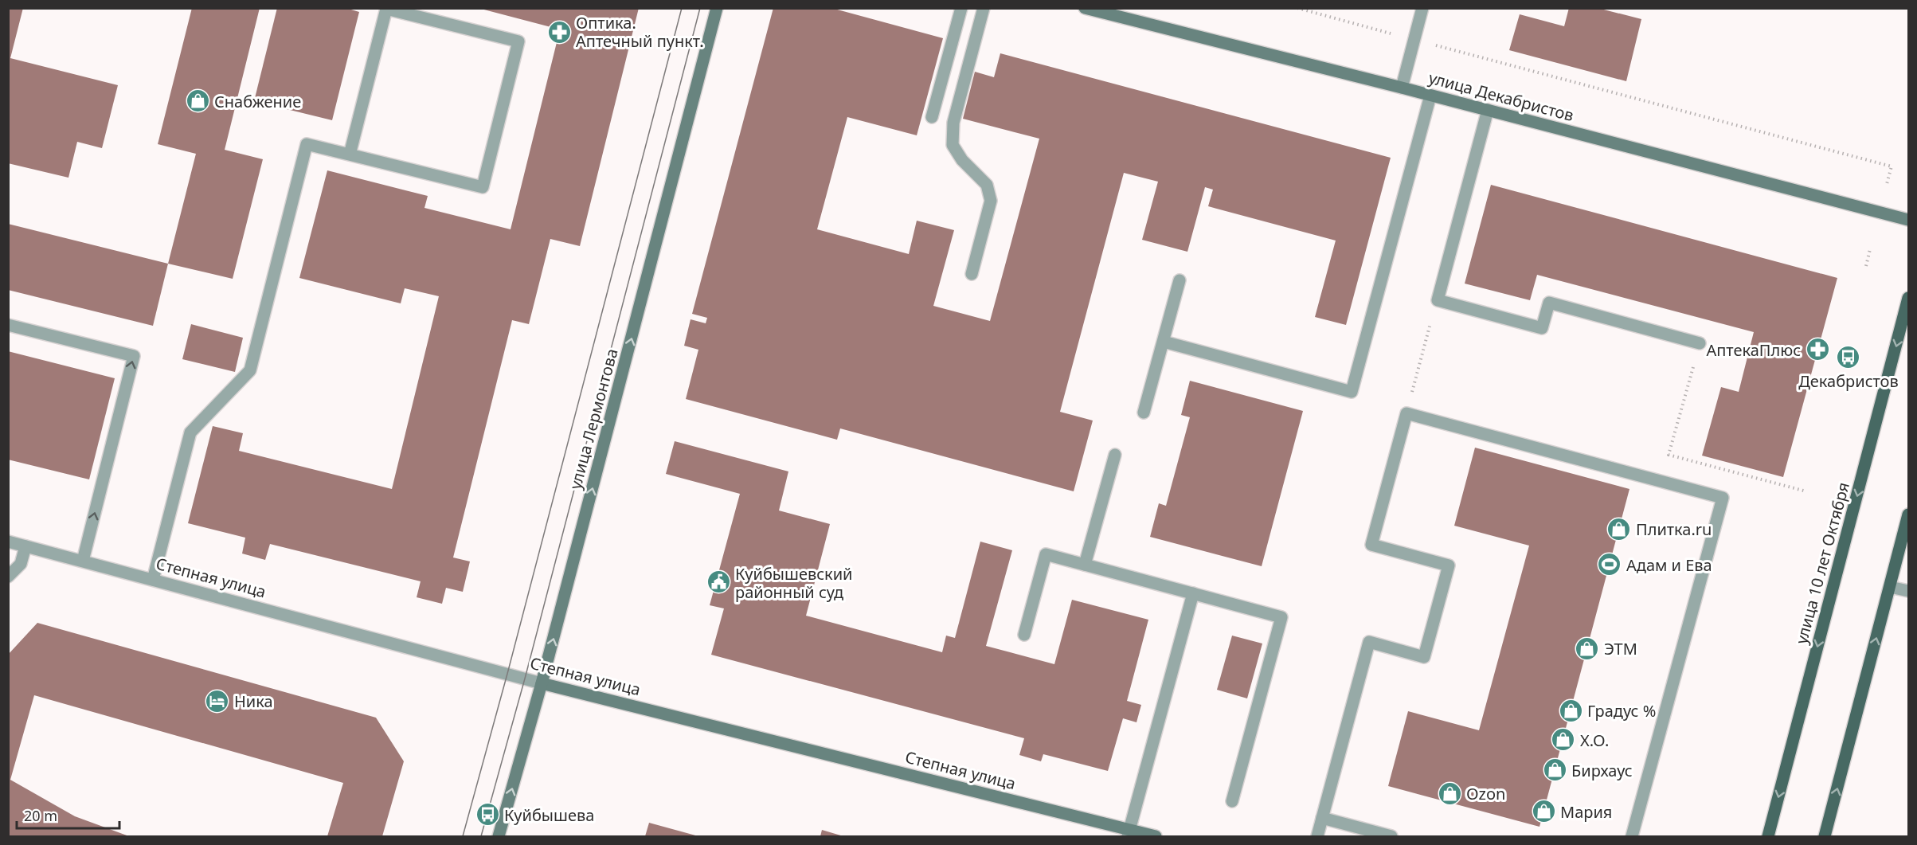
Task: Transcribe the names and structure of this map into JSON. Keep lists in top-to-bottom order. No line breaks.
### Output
{"streets":{"main road":["улица 10 лет Октября"],"street":["улица Декабристов","улица Лермонтова","Степная улица"]},"crossings":[["улица Лермонтова","Степная улица"]],"one_way":["улица Лермонтова"],"places":{"pharmacy":["Оптика. Аптечный пункт.","АптекаПлюс"],"shop":["Снабжение","Плитка.ru","ЭТМ","Градус %","X.O.","Бирхаус","Ozon","Мария"],"bus stop":["Декабристов","Куйбышева"],"sports":["Адам и Ева"],"public building":["Куйбышевский районный суд"],"hotel":["Ника"]},"scale_bar":"20 m"}
